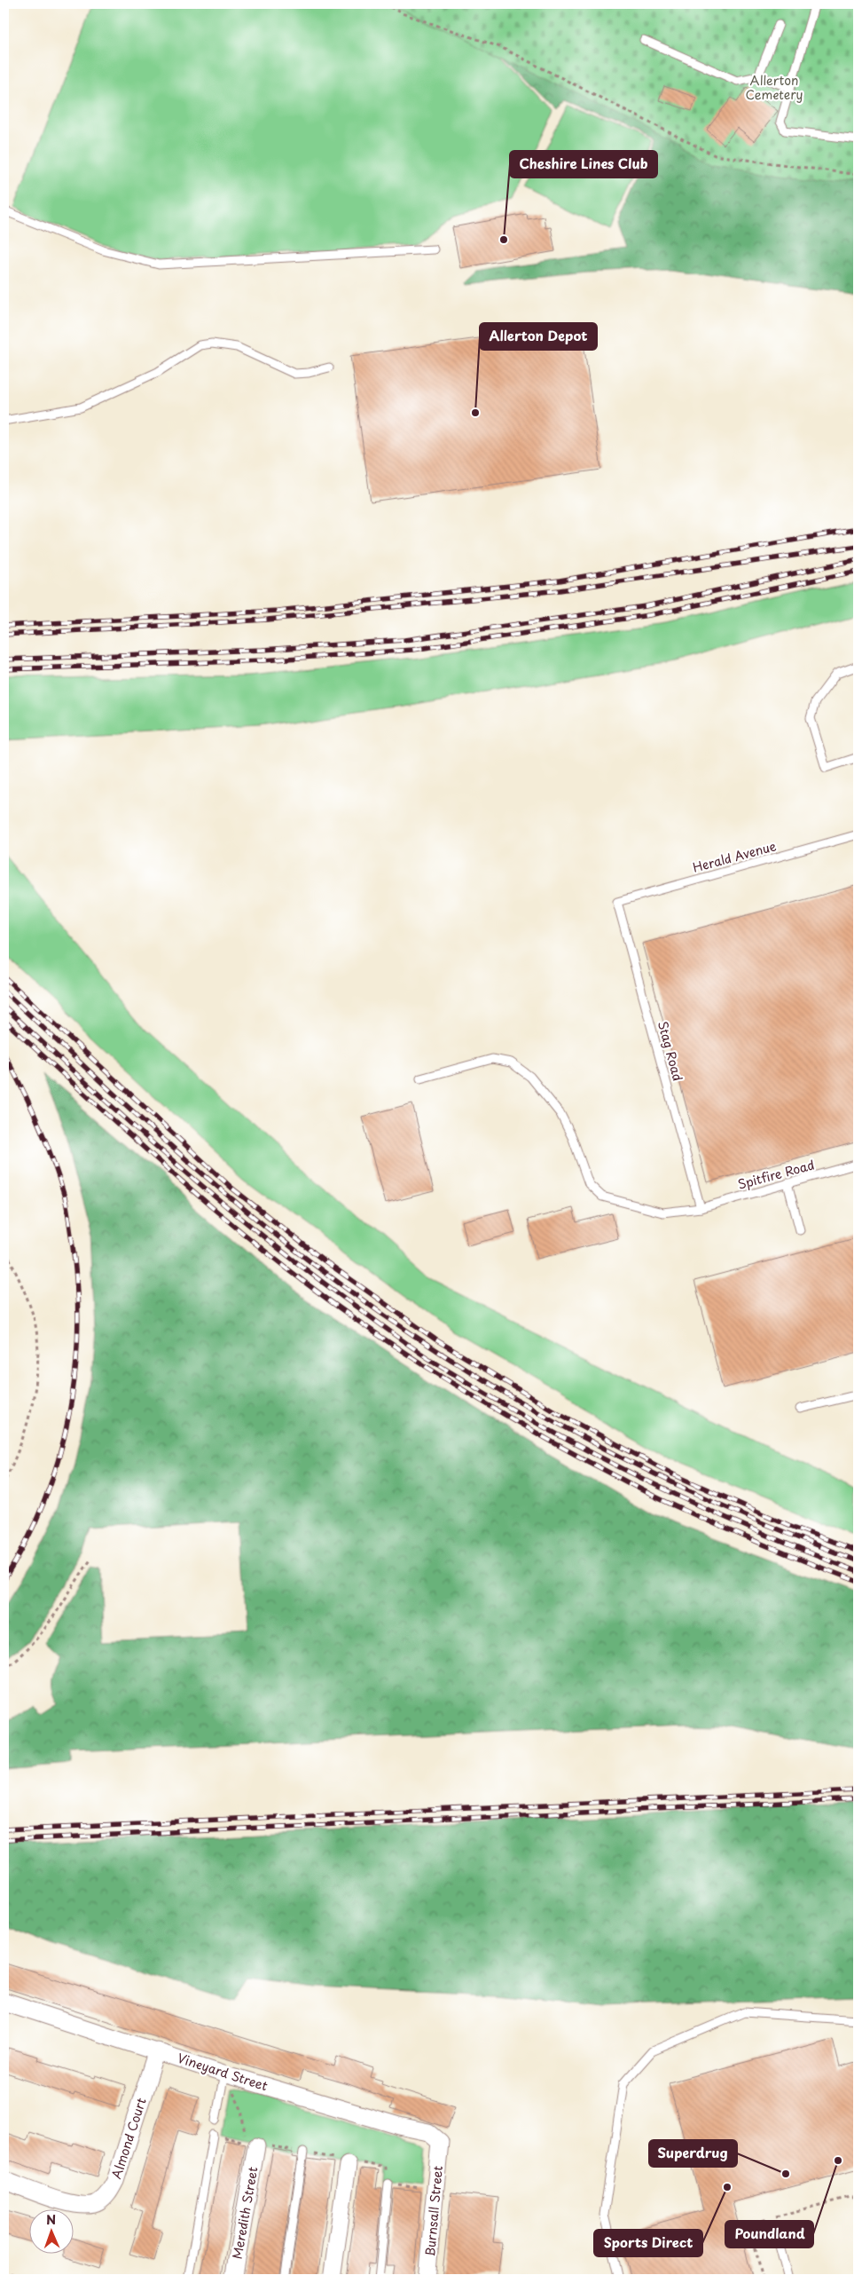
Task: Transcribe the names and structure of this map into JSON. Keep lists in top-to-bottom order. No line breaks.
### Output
{"streets":{"street":["Vineyard Street","Almond Court","Burnsall Street","Meredith Street"],"lane":["Herald Avenue","Stag Road","Spitfire Road"]},"crossings":[["Herald Avenue","Stag Road"],["Stag Road","Spitfire Road"],["Vineyard Street","Almond Court"],["Vineyard Street","Burnsall Street"]],"parks":["Allerton Cemetery"],"places":["Cheshire Lines Club","Allerton Depot","Poundland","Superdrug","Sports Direct"],"north":"top"}
